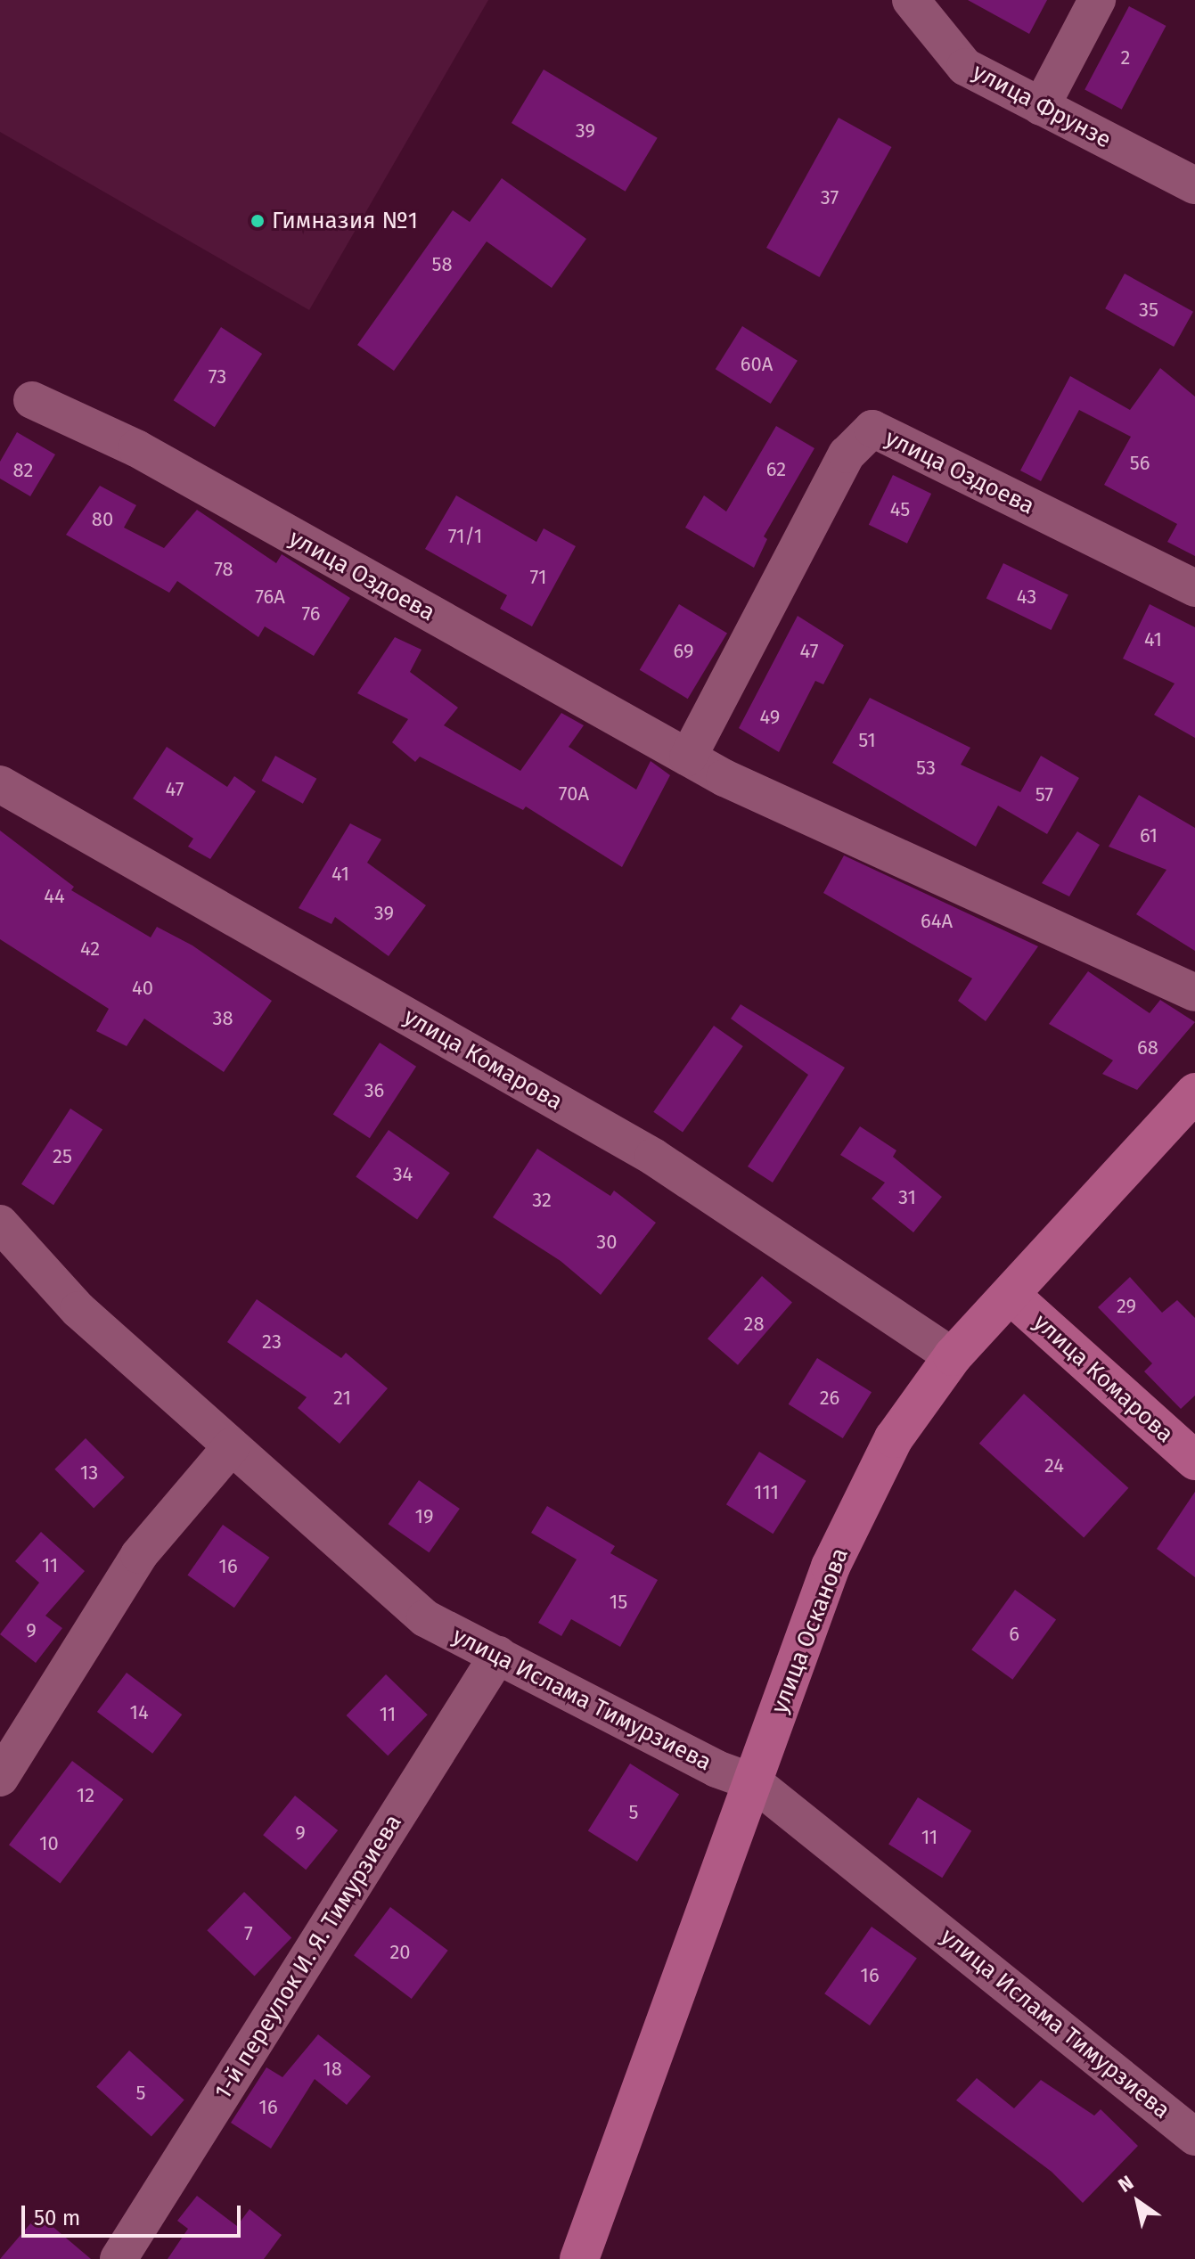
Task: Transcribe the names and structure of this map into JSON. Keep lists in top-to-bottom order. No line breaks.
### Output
{"streets":{"main road":["улица Комарова","улица Осканова"],"street":["улица Фрунзе","улица Оздоева","улица Ислама Тимурзиева","1-й переулок И. Я. Тимурзиева"]},"crossings":[["улица Комарова","улица Осканова"],["улица Осканова","улица Ислама Тимурзиева"],["улица Ислама Тимурзиева","1-й переулок И. Я. Тимурзиева"]],"places":["Гимназия №1"],"house_numbers":["2","39","37","58","35","60А","73","56","62","82","45","80","71/1","78","71","76А","43","76","41","69","47","49","51","53","47","70А","57","61","41","44","39","64А","42","40","38","68","36","25","34","31","32","30","29","28","23","21","26","24","13","111","19","11","16","15","9","6","14","11","12","5","9","11","10","7","20","16","18","5","16"],"scale_bar":"50 m","north":"top left"}
